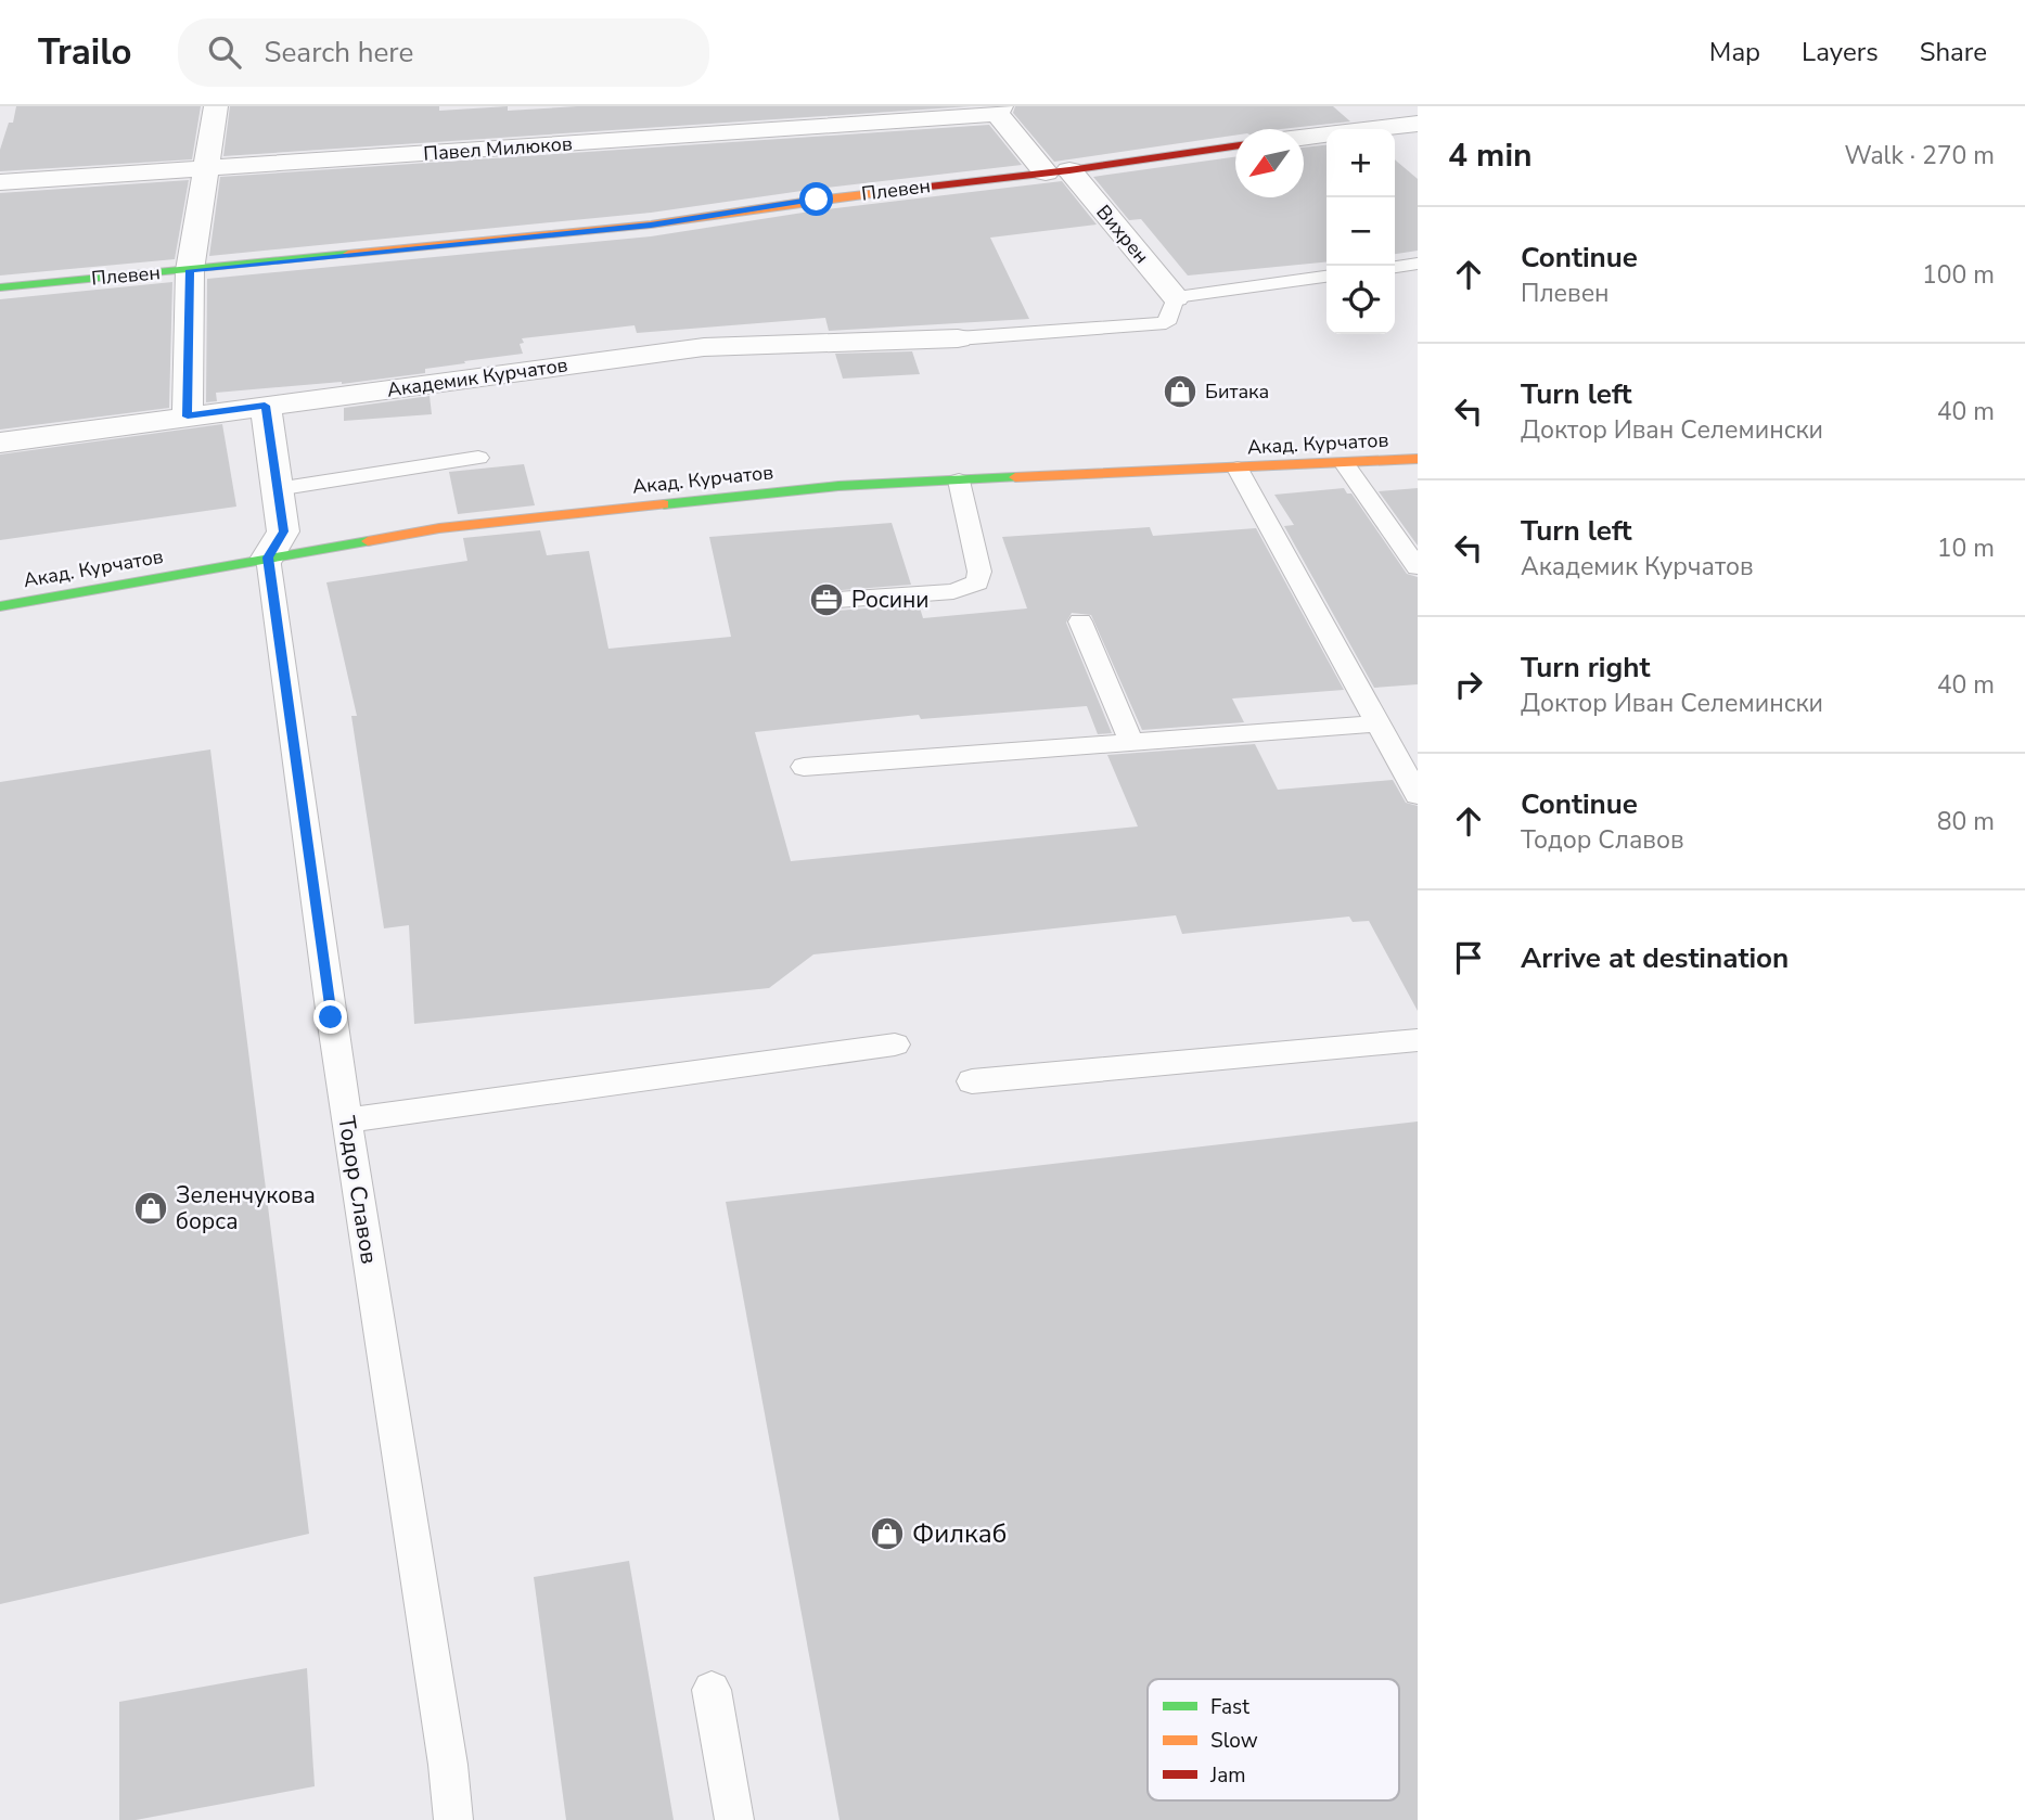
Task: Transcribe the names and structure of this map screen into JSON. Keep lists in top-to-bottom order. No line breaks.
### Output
{"streets":{"street":["Павел Милюков","Плевен","Вихрен","Академик Курчатов","Акад. Курчатов"],"lane":["Тодор Славов"]},"crossings":[["Павел Милюков","Вихрен"],["Плевен","Вихрен"],["Акад. Курчатов","Тодор Славов"]],"places":{"shop":["Битака","Зеленчукова борса","Филкаб"],"office":["Росини"]},"legend":["Fast","Slow","Jam"],"north":"bottom left","page":{"header":"Trailo","search":"Search here","nav":["Map","Layers","Share"],"heading":["4 min","Walk · 270 m"],"map_buttons":["+","−"],"list":[["Continue","Плевен","100 m"],["Turn left","Доктор Иван Селемински","40 m"],["Turn left","Академик Курчатов","10 m"],["Turn right","Доктор Иван Селемински","40 m"],["Continue","Тодор Славов","80 m"],"Arrive at destination"]}}
